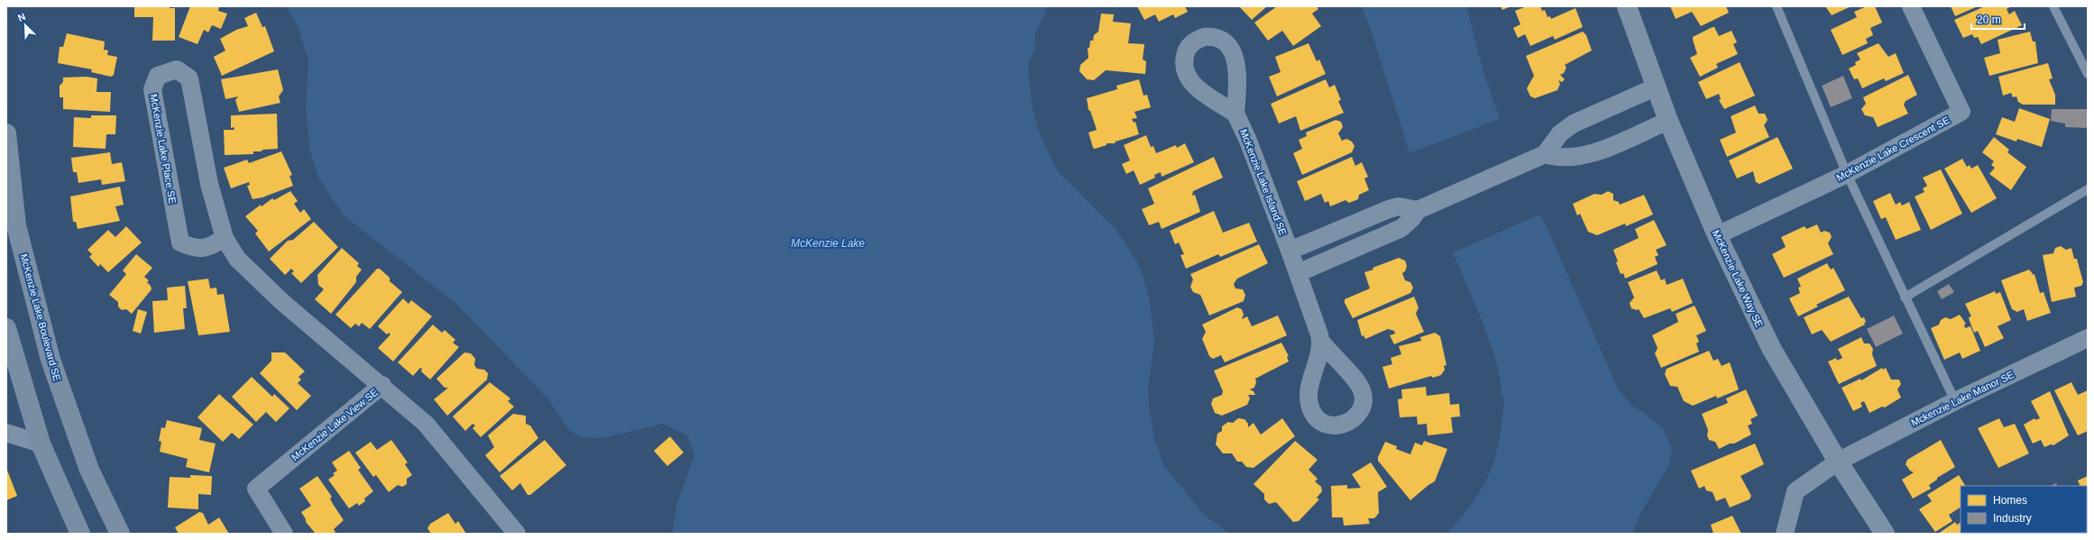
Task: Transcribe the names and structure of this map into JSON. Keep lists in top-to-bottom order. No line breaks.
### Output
{"streets":{"main road":["McKenzie Lake Boulevard SE"],"street":["McKenzie Lake Place SE","McKenzie Lake Crescent SE","McKenzie Lake Island SE","McKenzie Lake Way SE","Mckenzie Lake Manor SE","McKenzie Lake View SE"]},"crossings":[["McKenzie Lake Place SE","McKenzie Lake View SE"],["McKenzie Lake Crescent SE","McKenzie Lake Way SE"],["McKenzie Lake Way SE","Mckenzie Lake Manor SE"]],"water":["McKenzie Lake"],"legend":["Homes","Industry"],"scale_bar":"20 m","north":"top left"}
